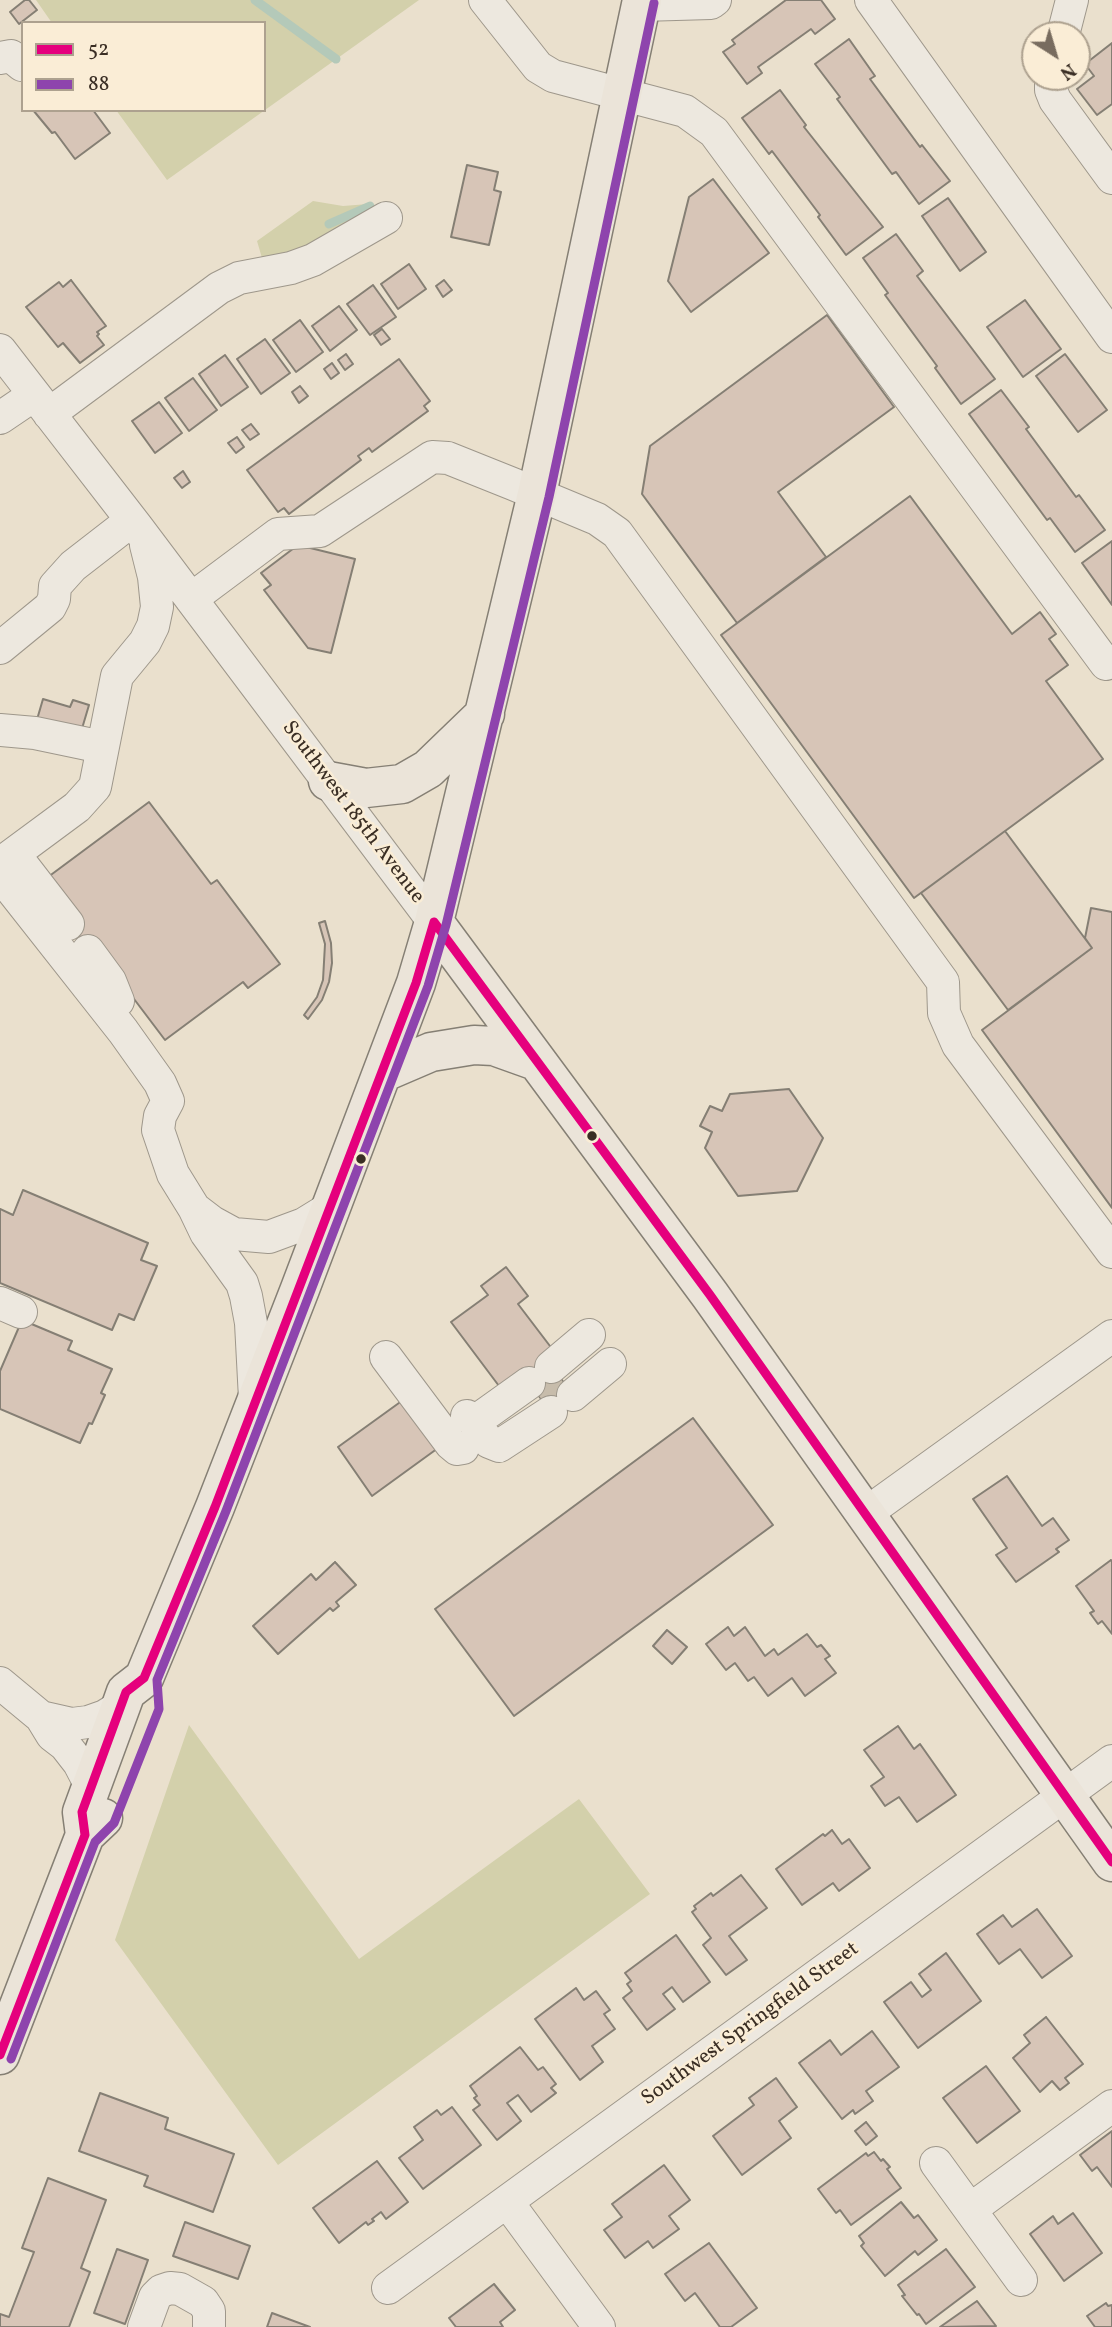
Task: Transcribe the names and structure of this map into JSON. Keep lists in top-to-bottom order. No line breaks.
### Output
{"streets":{"main road":["Southwest 185th Avenue"],"street":["Southwest Springfield Street"]},"crossings":[["Southwest 185th Avenue","Southwest Springfield Street"]],"lines":["transit line 88","transit line 52"],"legend":["52","88"],"north":"bottom right"}
